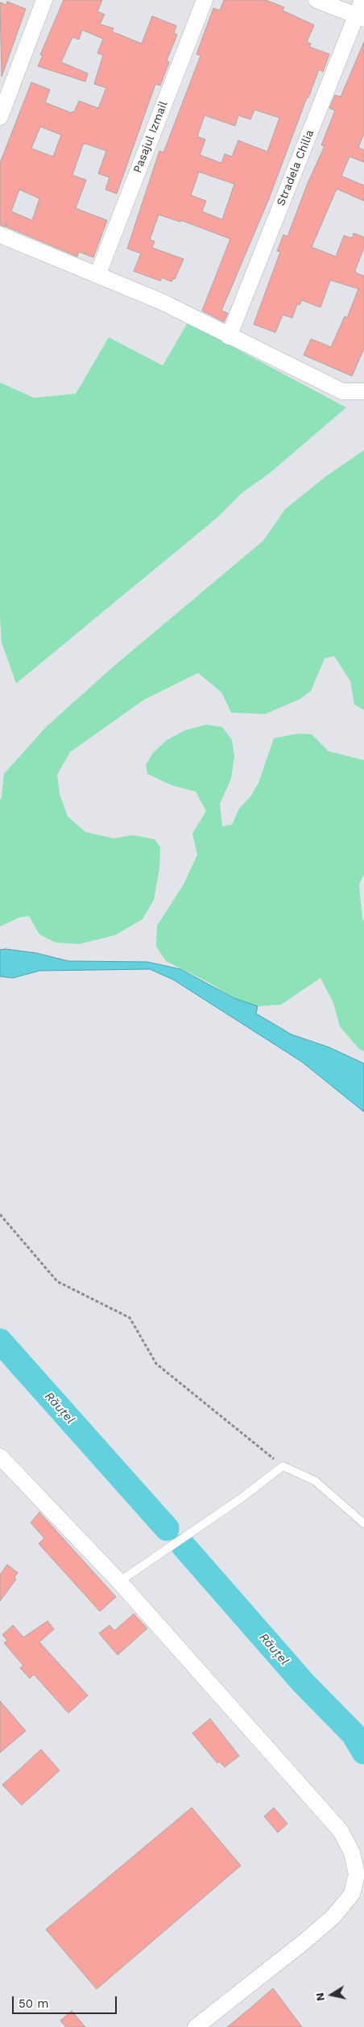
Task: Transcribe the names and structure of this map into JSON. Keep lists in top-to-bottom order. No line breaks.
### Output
{"streets":{"street":["Pasajul Izmail","Stradela Chilia"]},"water":["Răuțel"],"scale_bar":"50 m","north":"left"}
